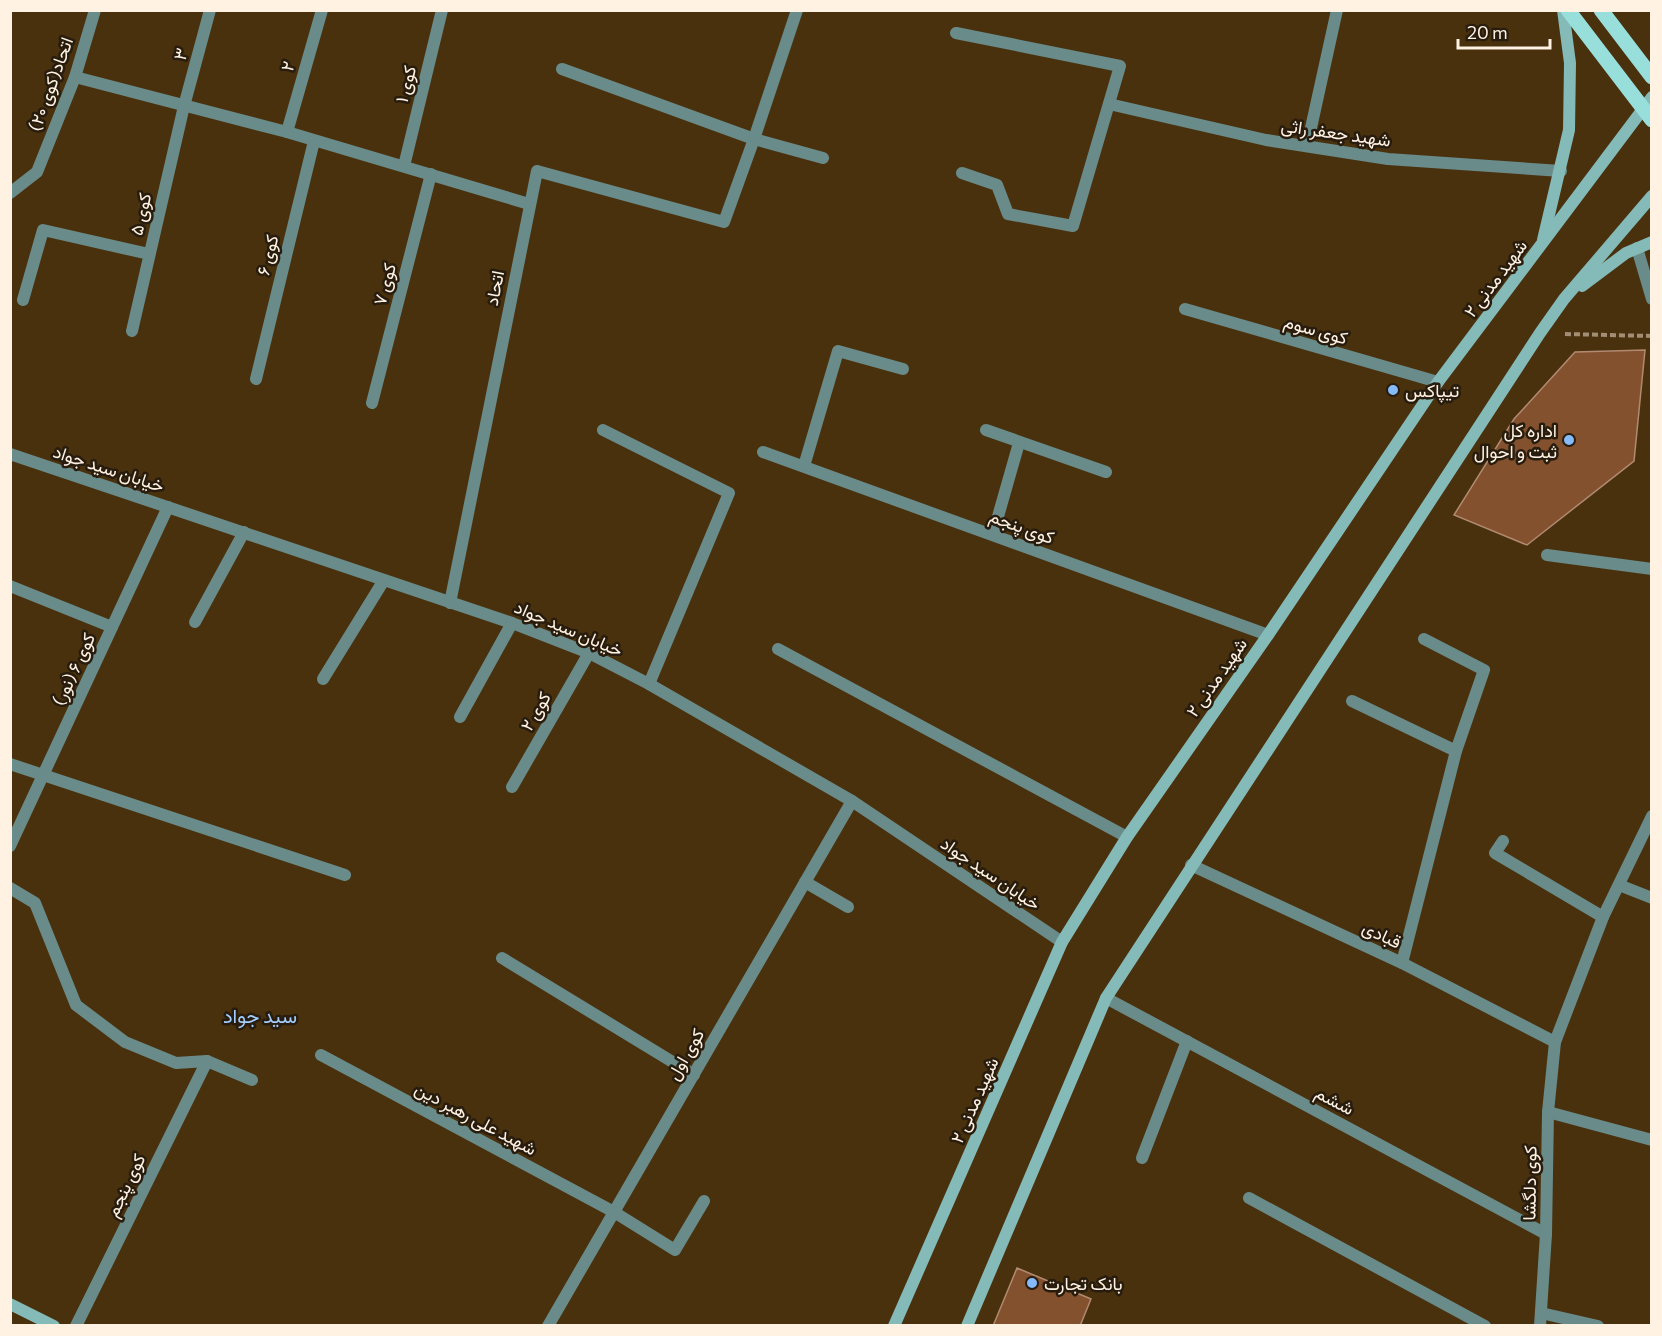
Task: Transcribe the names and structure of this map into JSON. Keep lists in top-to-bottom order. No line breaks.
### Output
{"streets":{"main road":["شهید مدنی ۲"],"street":["۳","۲","اتحاد(کوی ۲۰)","کوی ۱","شهید جعفر راثی","کوی ۵","کوی ۶","کوی ۷","اتحاد","کوی سوم","خیابان سید جواد","کوی پنجم","کوی ۶ (نور)","کوی ۲","قبادی","کوی اول","ششم","شهید علی رهبر دین","کوی دلگشا"]},"crossings":[["۳","کوی ۵"],["شهید مدنی ۲","کوی سوم"],["شهید مدنی ۲","خیابان سید جواد"],["شهید مدنی ۲","کوی پنجم"],["اتحاد","خیابان سید جواد"],["خیابان سید جواد","کوی ۶ (نور)"],["خیابان سید جواد","کوی ۲"],["خیابان سید جواد","کوی اول"],["قبادی","کوی دلگشا"],["کوی اول","شهید علی رهبر دین"],["ششم","کوی دلگشا"]],"districts":["سید جواد"],"places":["تیپاکس","اداره کل ثبت و احوال","بانک تجارت"],"scale_bar":"20 m"}
